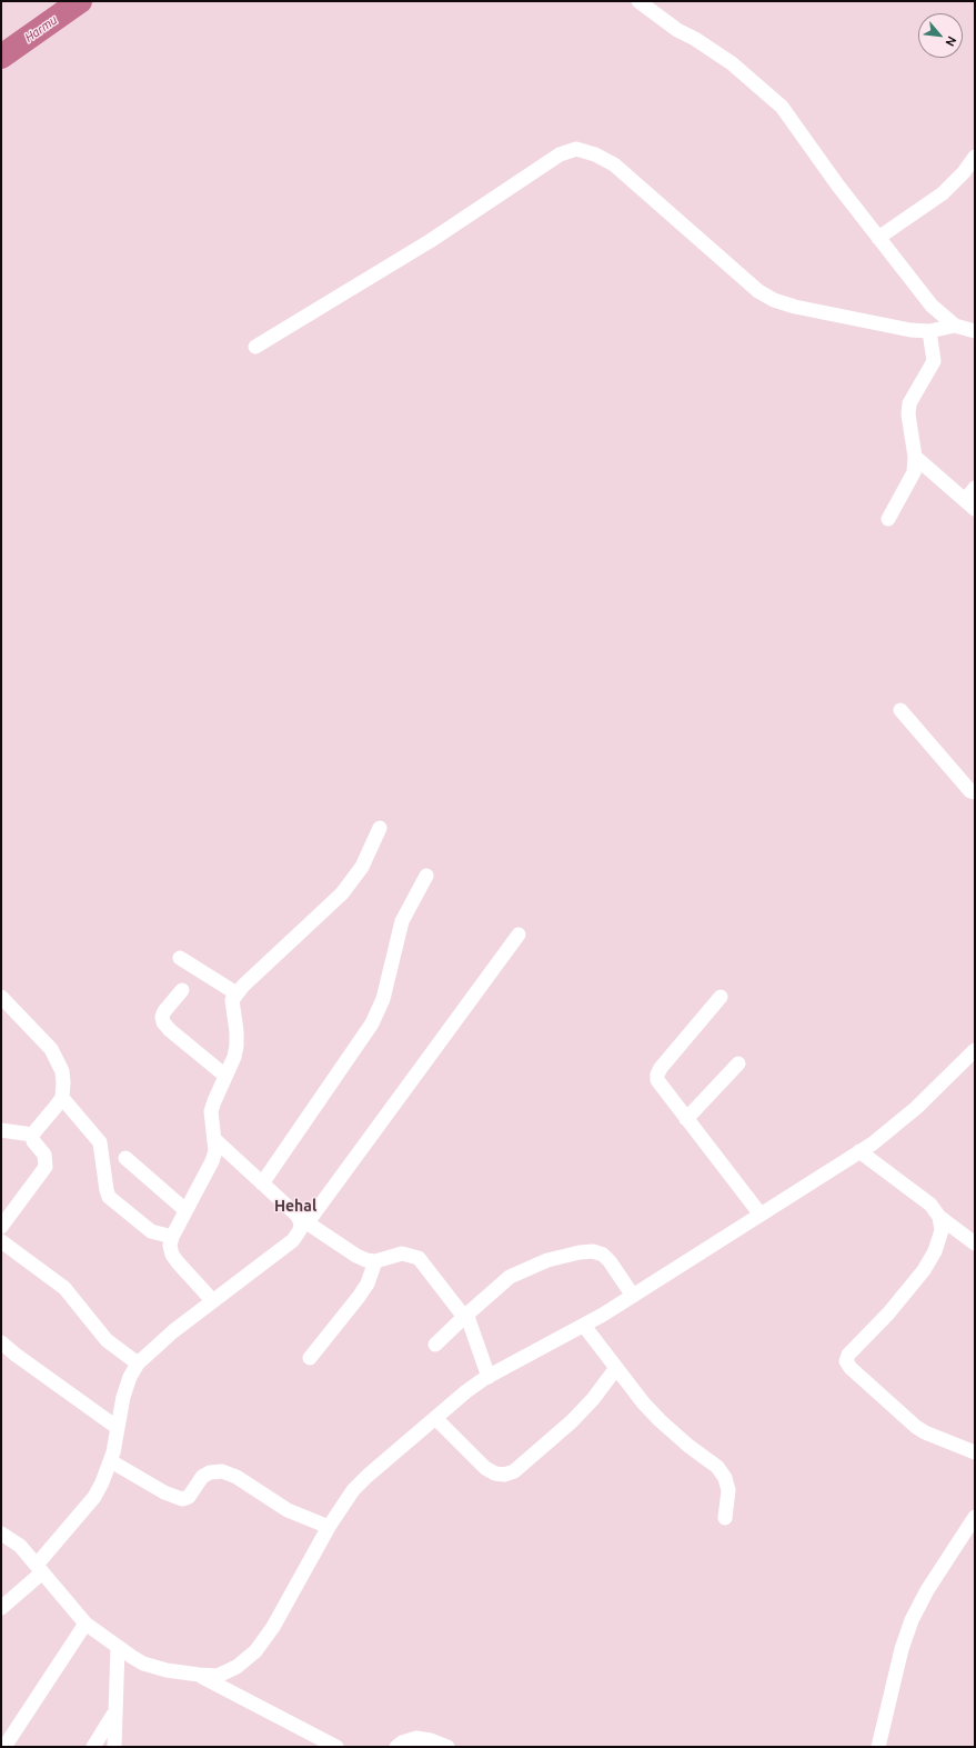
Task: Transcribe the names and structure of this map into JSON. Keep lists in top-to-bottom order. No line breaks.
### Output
{"districts":["Hehal"],"water":["Harmu"],"north":"bottom right"}
